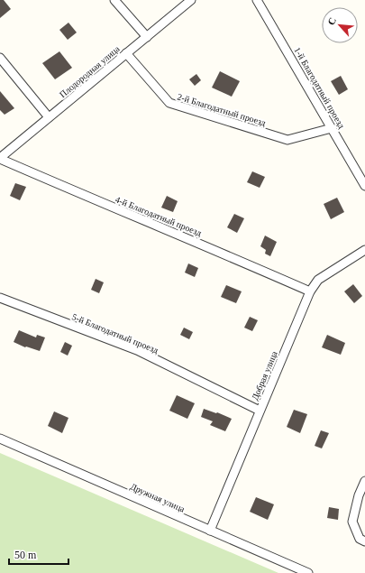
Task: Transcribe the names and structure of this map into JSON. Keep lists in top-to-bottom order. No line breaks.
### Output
{"streets":{"street":["Плодородная улица","1-й Благодатный проезд","2-й Благодатный проезд","4-й Благодатный проезд","5-й Благодатный проезд","Добрая улица","Дружная улица"]},"crossings":[["Плодородная улица","2-й Благодатный проезд"],["Плодородная улица","4-й Благодатный проезд"],["1-й Благодатный проезд","2-й Благодатный проезд"],["4-й Благодатный проезд","Добрая улица"],["5-й Благодатный проезд","Добрая улица"],["Добрая улица","Дружная улица"]],"scale_bar":"50 m","north":"top left"}
